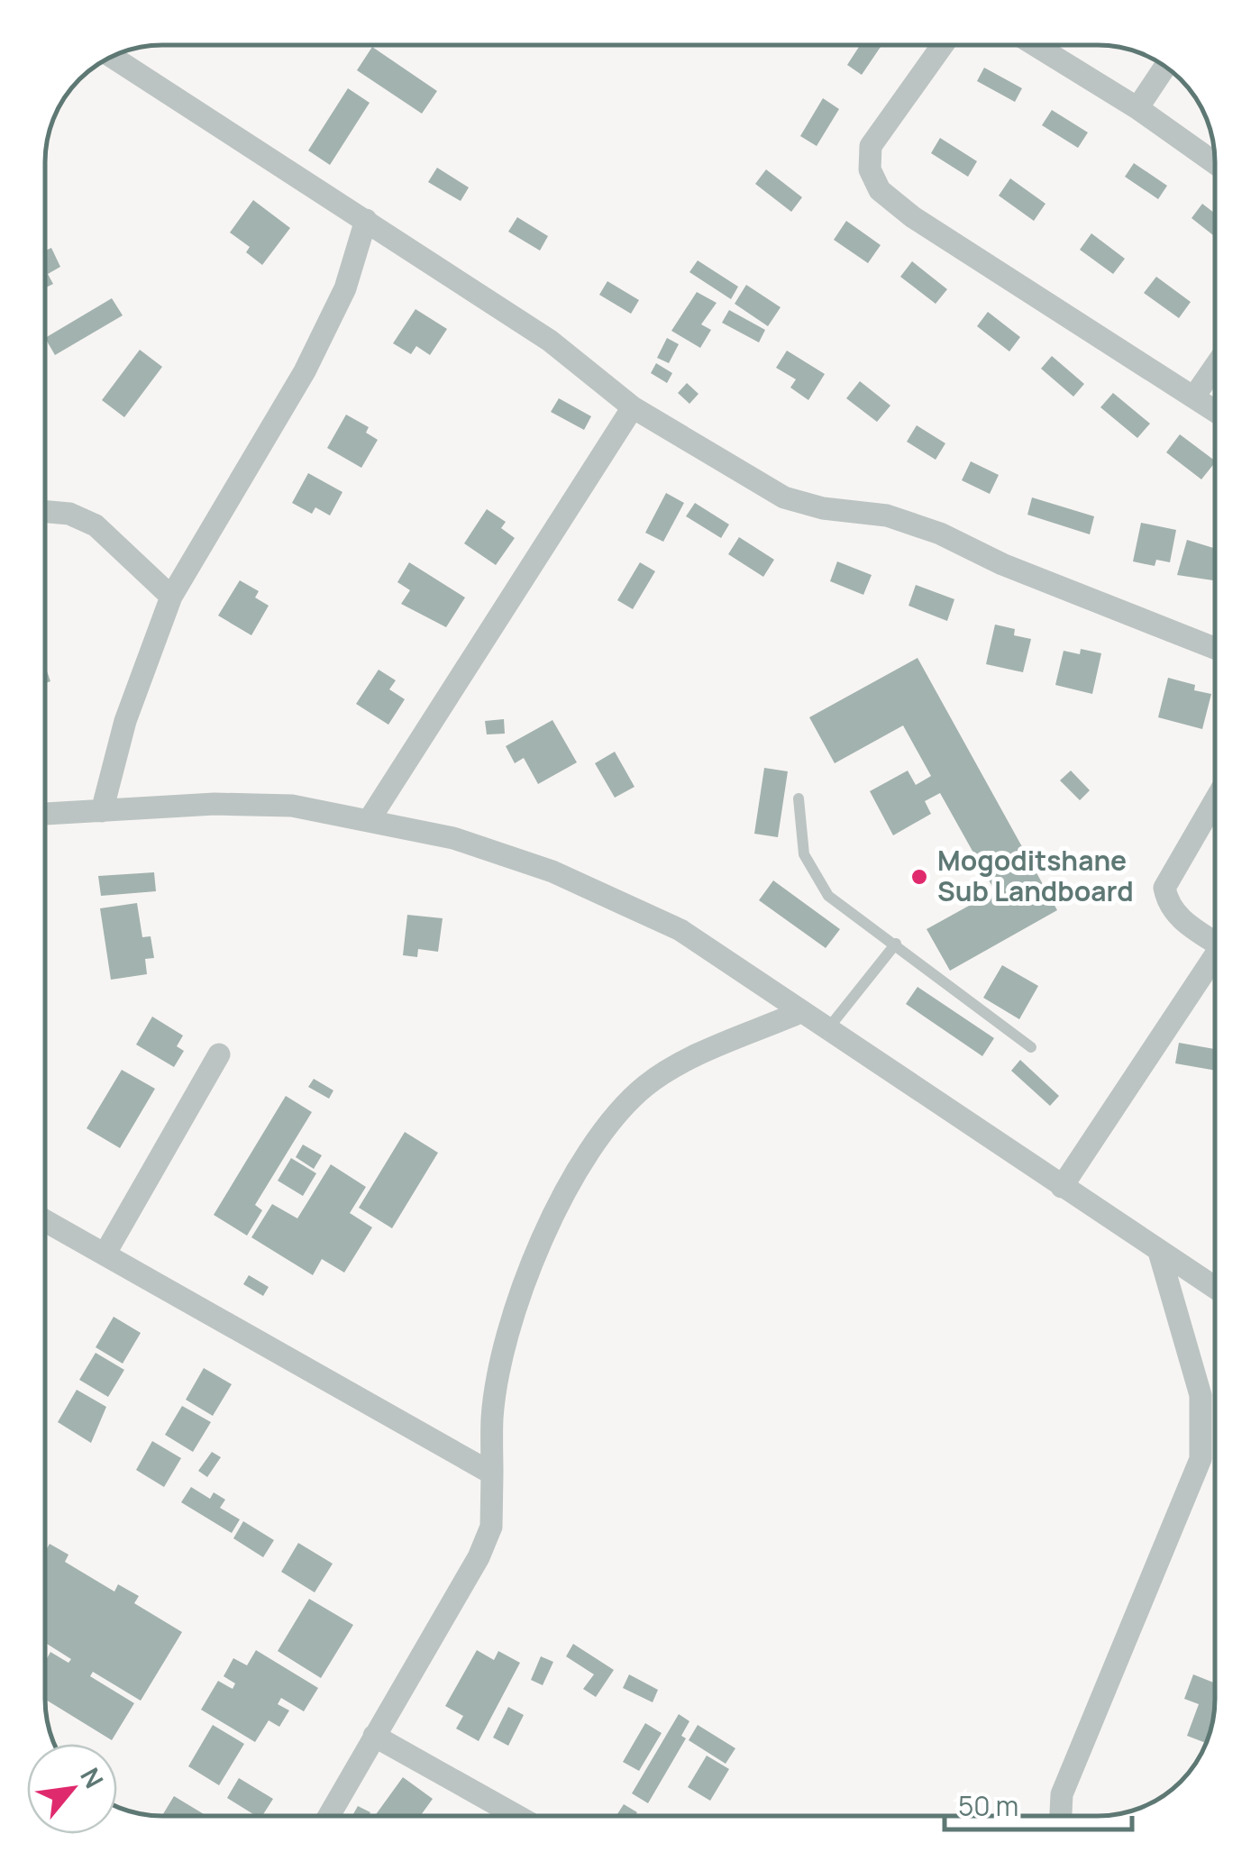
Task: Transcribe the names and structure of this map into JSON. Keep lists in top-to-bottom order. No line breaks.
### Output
{"places":["Mogoditshane Sub Landboard"],"scale_bar":"50 m","north":"top right"}
